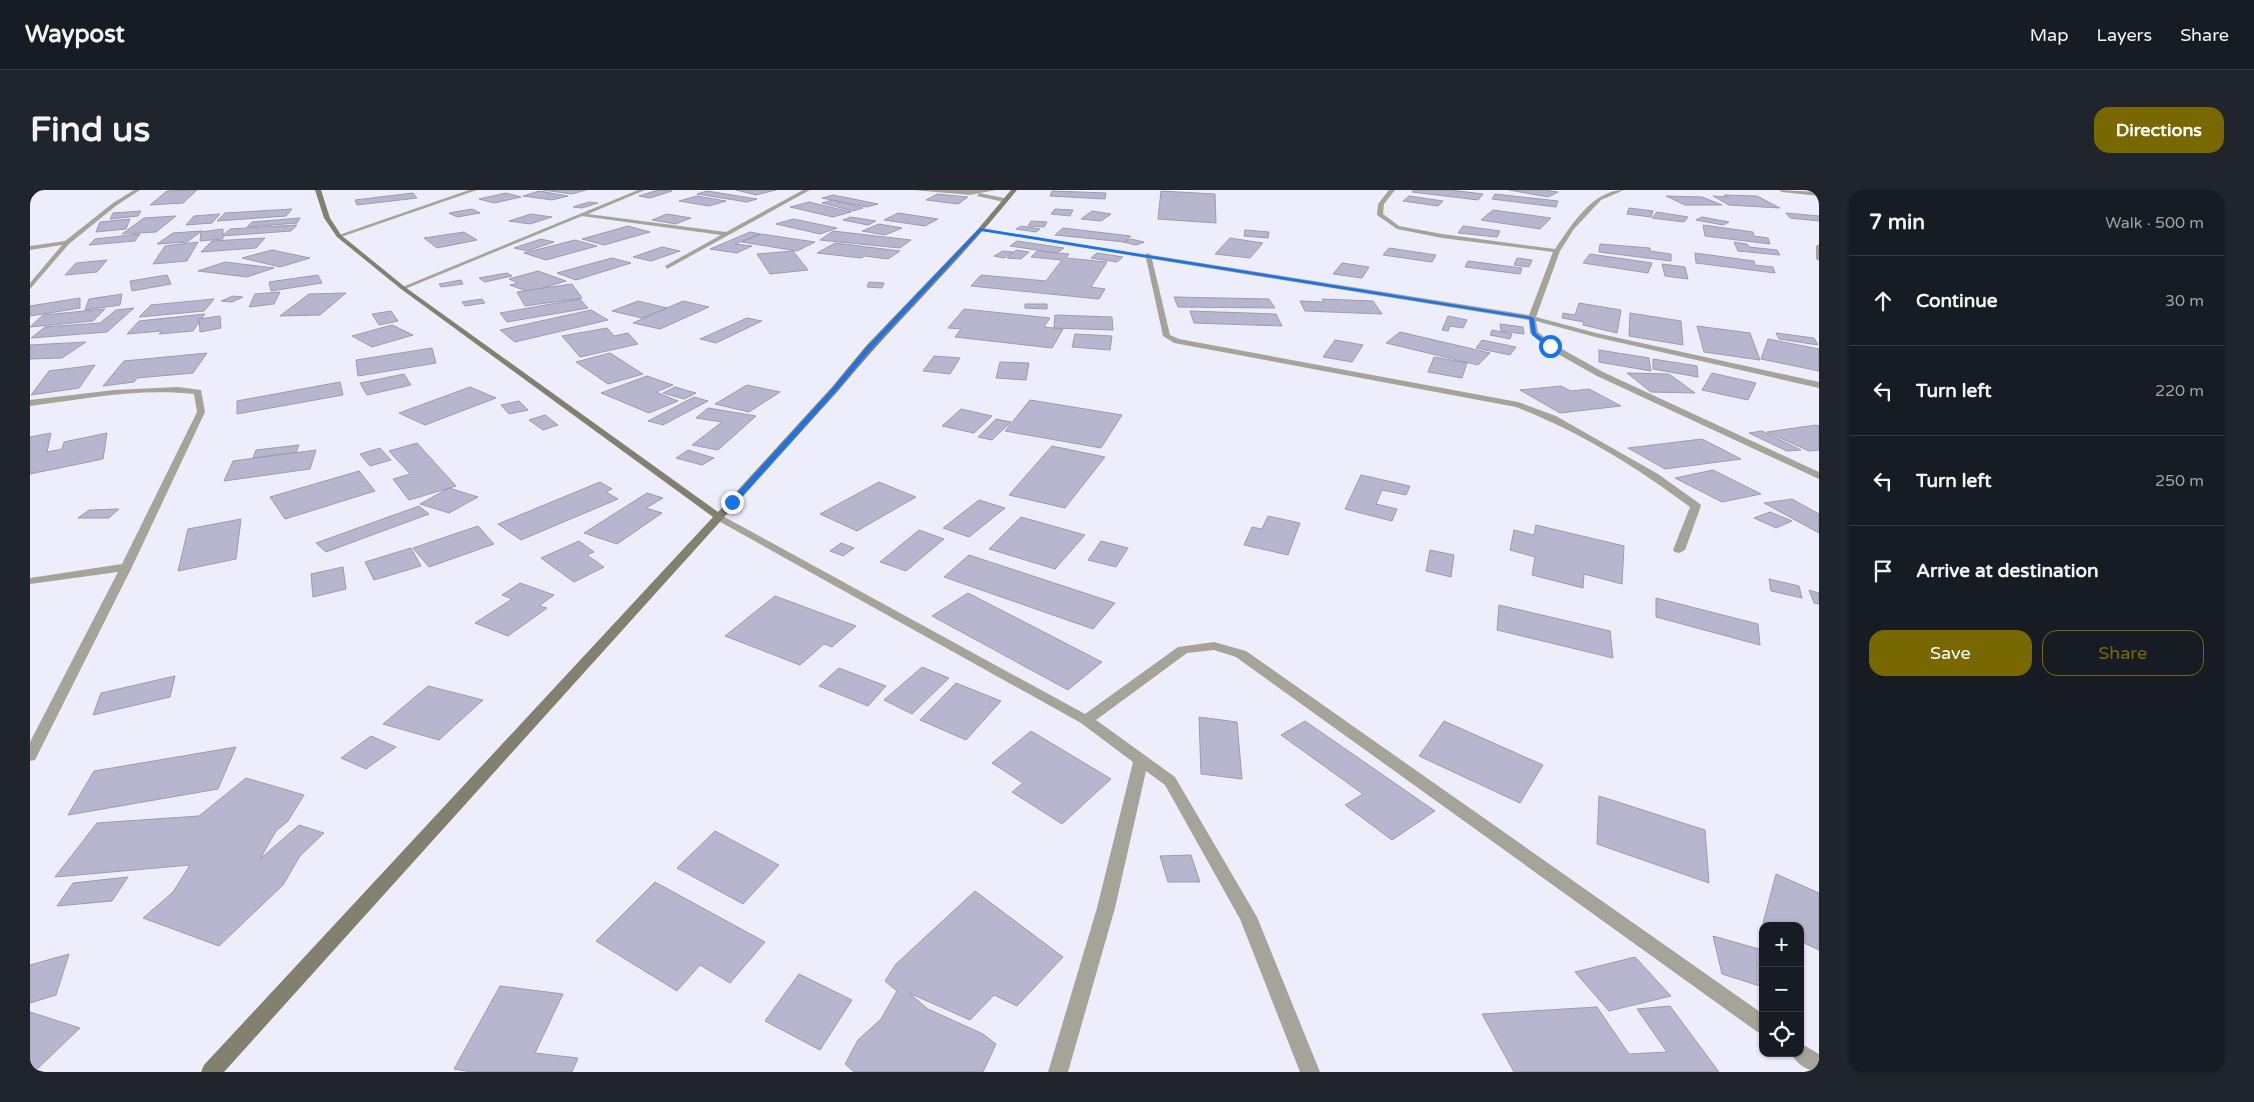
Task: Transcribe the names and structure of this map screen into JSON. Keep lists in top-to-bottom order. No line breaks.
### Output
{"page":{"header":"Waypost","nav":["Map","Layers","Share"],"buttons":["Directions",["Save","Share"]],"title":"Find us","heading":["7 min","Walk · 500 m"],"list":[["Continue","30 m"],["Turn left","220 m"],["Turn left","250 m"],"Arrive at destination"],"map_buttons":["+","−"]}}
